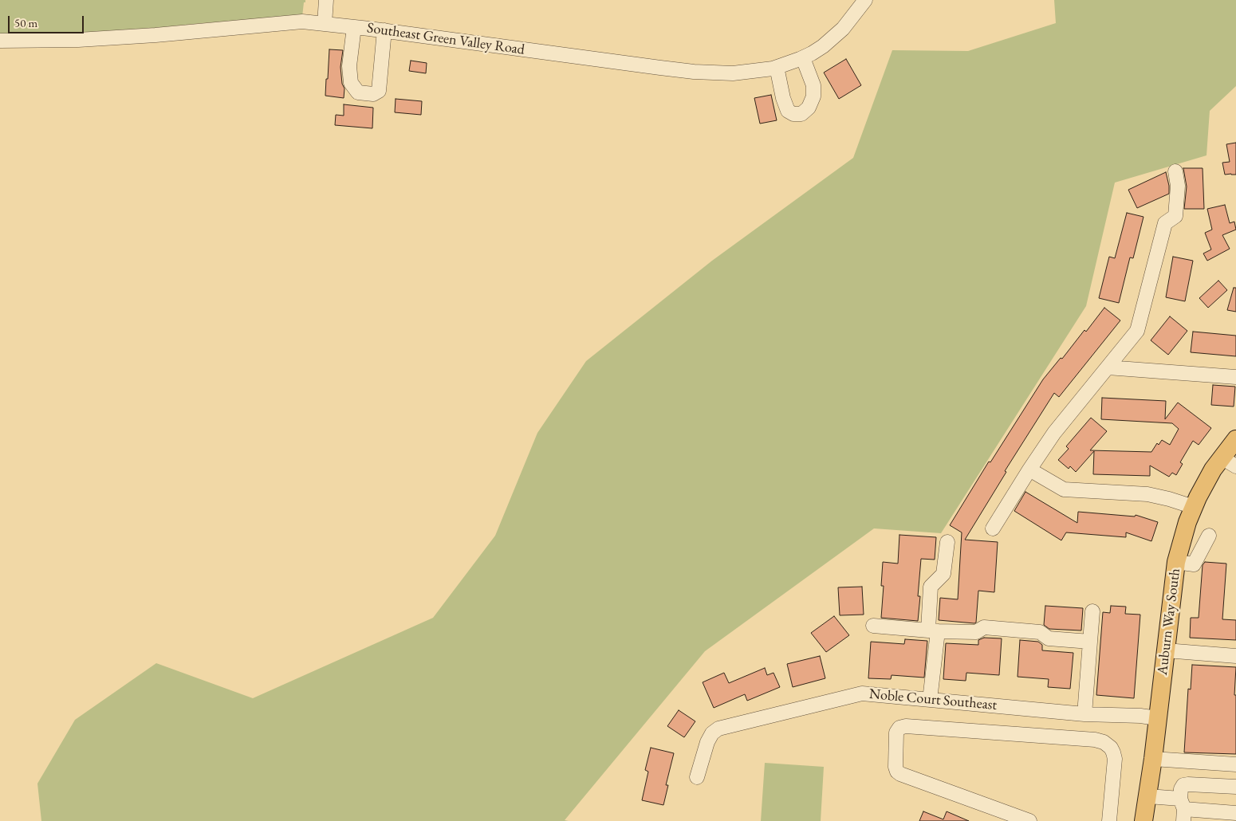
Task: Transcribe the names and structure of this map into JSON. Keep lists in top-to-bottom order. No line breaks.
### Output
{"streets":{"main road":["Auburn Way South"],"street":["Southeast Green Valley Road","Noble Court Southeast"]},"crossings":[["Auburn Way South","Noble Court Southeast"]],"scale_bar":"50 m"}
